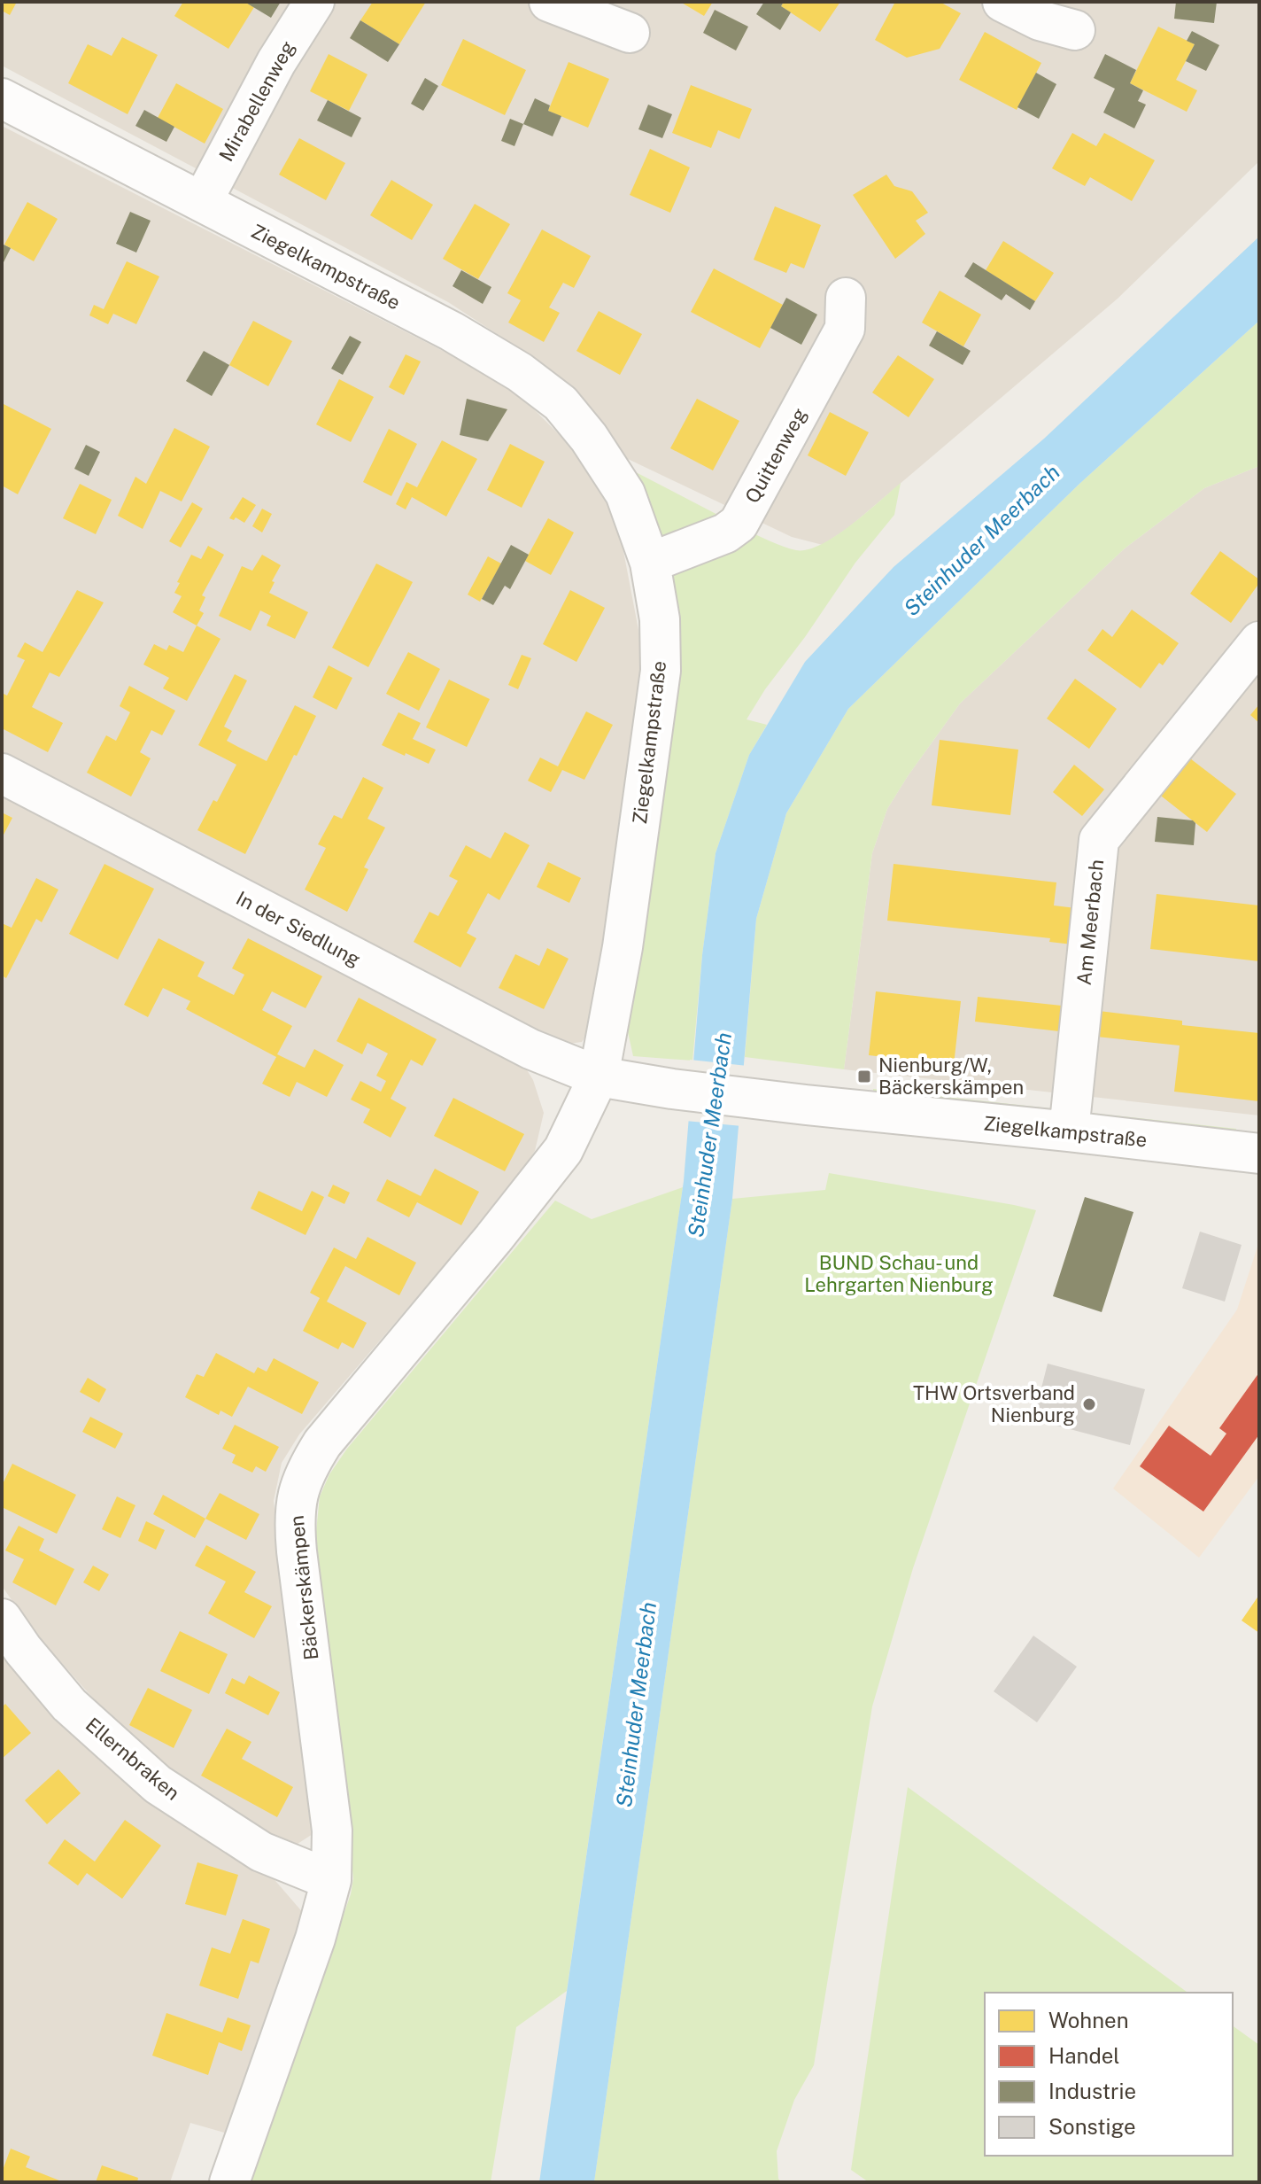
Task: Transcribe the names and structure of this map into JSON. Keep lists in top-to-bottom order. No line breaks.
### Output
{"streets":{"street":["Mirabellenweg","Ziegelkampstraße","Quittenweg","Am Meerbach","In der Siedlung","Bäckerskämpen","Ellernbraken"]},"crossings":[["Mirabellenweg","Ziegelkampstraße"],["Ziegelkampstraße","Quittenweg"],["Ziegelkampstraße","Am Meerbach"],["Ziegelkampstraße","In der Siedlung"],["Ziegelkampstraße","Bäckerskämpen"],["In der Siedlung","Bäckerskämpen"],["Bäckerskämpen","Ellernbraken"]],"water":["Steinhuder Meerbach"],"parks":["BUND Schau- und Lehrgarten Nienburg"],"places":{"transit":["Nienburg/W, Bäckerskämpen"],"other":["THW Ortsverband Nienburg"]},"legend":["Wohnen","Handel","Industrie","Sonstige"]}
